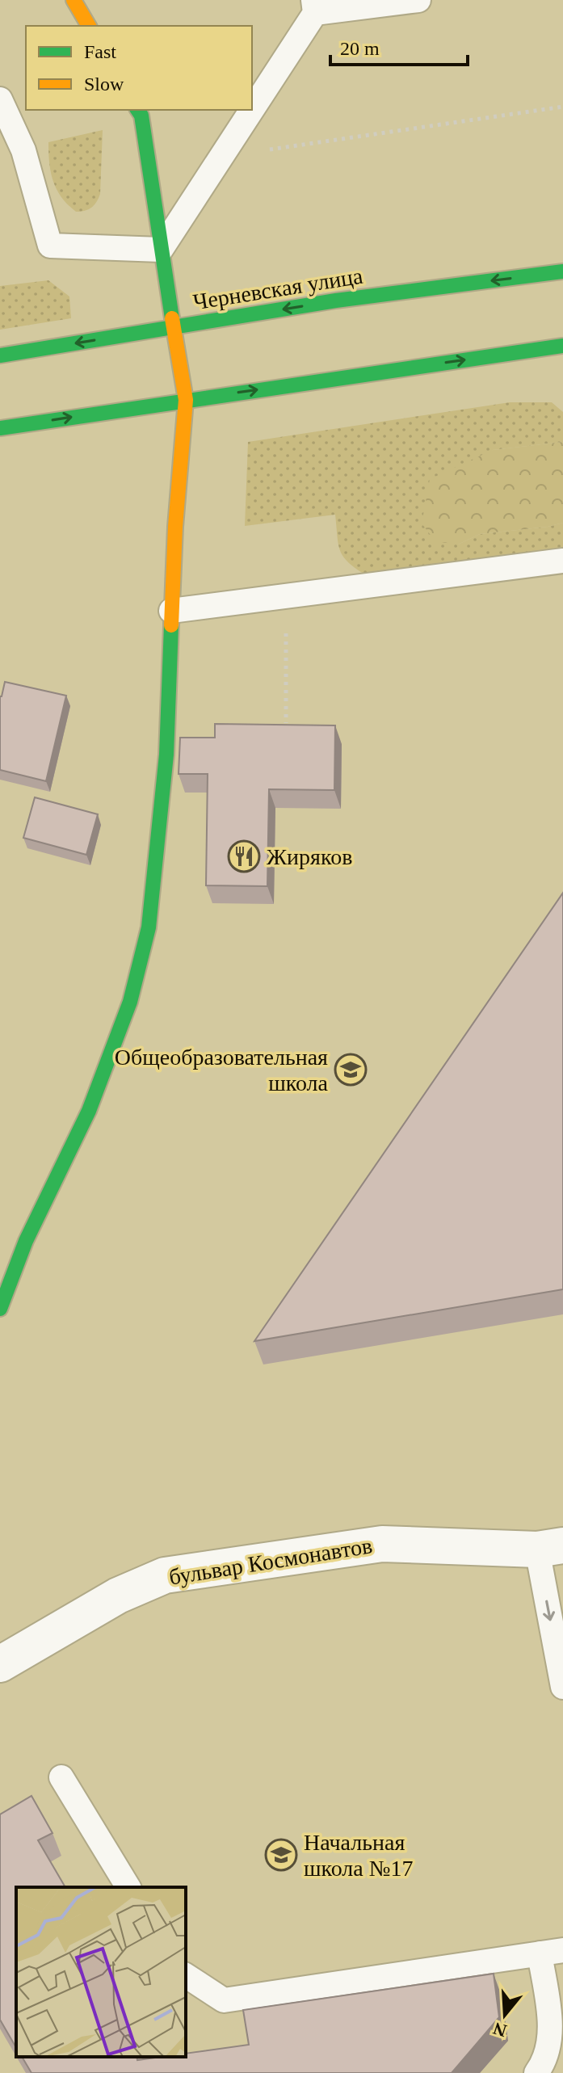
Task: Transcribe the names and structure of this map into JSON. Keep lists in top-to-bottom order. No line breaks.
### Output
{"streets":{"street":["Черневская улица","бульвар Космонавтов"]},"places":{"restaurant":["Жиряков"],"school or university":["Общеобразовательная школа","Начальная школа №17"]},"legend":["Fast","Slow"],"scale_bar":"20 m","north":"bottom"}
